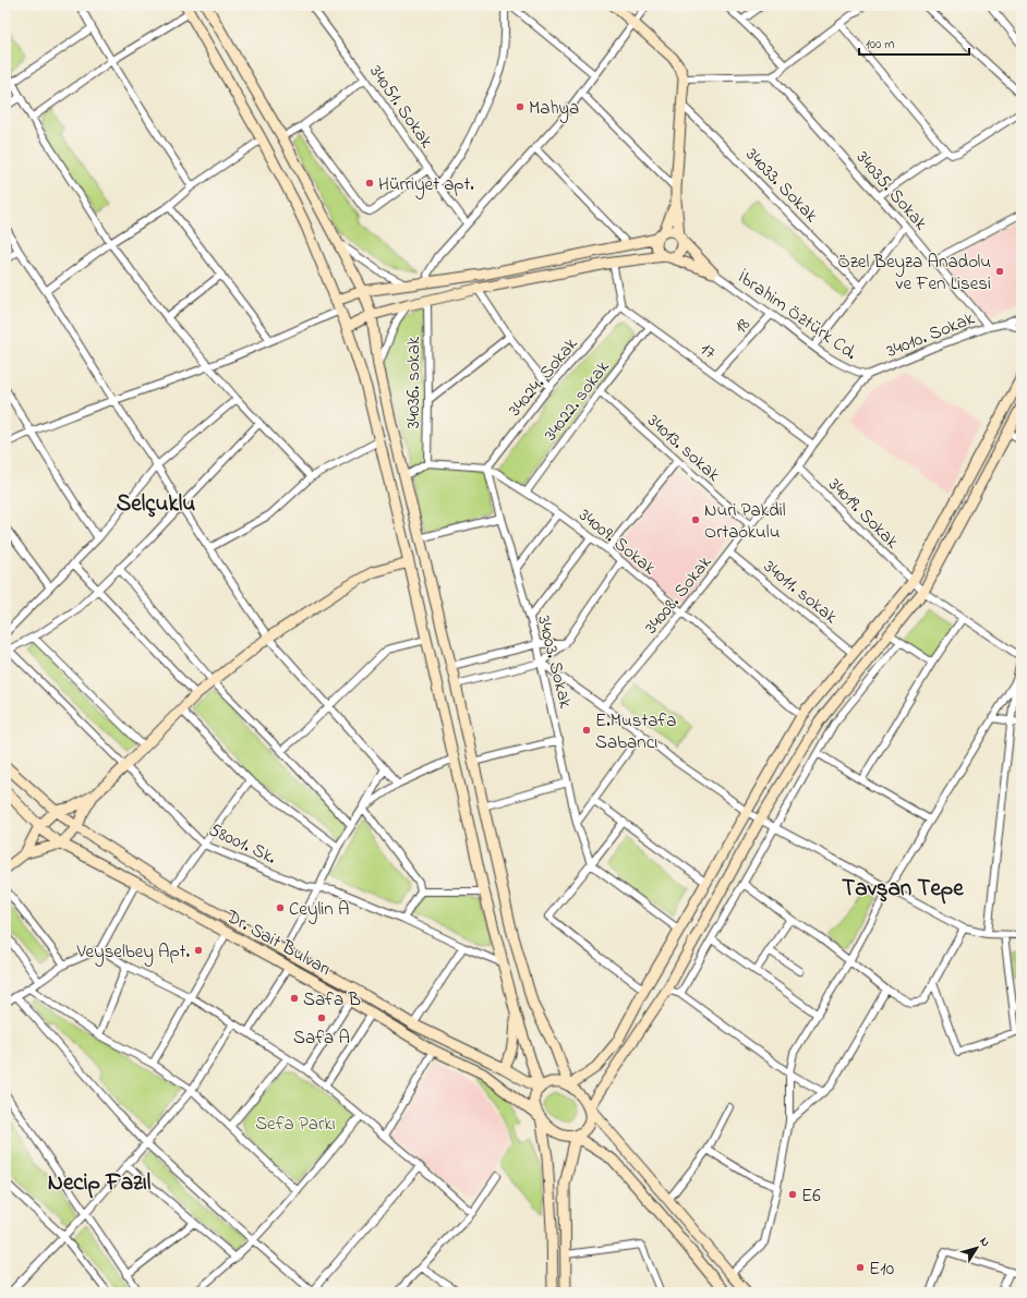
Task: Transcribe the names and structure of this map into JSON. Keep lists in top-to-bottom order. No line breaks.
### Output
{"streets":{"main road":["Dr. Sait Bulvarı"],"street":["34051. Sokak","34033. Sokak","34035. Sokak","İbrahim Öztürk Cd.","18","34010. Sokak","17","34024. Sokak","34036. sokak","34022. sokak","34013. sokak","34019. Sokak","34009. Sokak","34011. sokak","34008. Sokak","34003. Sokak","58001. Sk."]},"crossings":[["34035. Sokak","34010. Sokak"],["İbrahim Öztürk Cd.","18"],["İbrahim Öztürk Cd.","34010. Sokak"],["İbrahim Öztürk Cd.","34008. Sokak"],["18","17"],["34010. Sokak","34008. Sokak"],["17","34024. Sokak"],["17","34022. sokak"],["17","34008. Sokak"],["34024. Sokak","34009. Sokak"],["34024. Sokak","34003. Sokak"],["34022. sokak","34013. sokak"],["34022. sokak","34009. Sokak"],["34013. sokak","34008. Sokak"],["34019. Sokak","34008. Sokak"],["34009. Sokak","34008. Sokak"],["34009. Sokak","34003. Sokak"],["34011. sokak","34008. Sokak"]],"districts":["Selçuklu","Tavşan Tepe","Necip Fazıl"],"parks":["Sefa Parkı"],"places":["Mahya","Hürriyet apt.","Özel Beyza Anadolu ve Fen Lisesi","Nuri Pakdil Ortaokulu","E.Mustafa Sabancı","Ceylin A","Veyselbey Apt.","Safa B","Safa A","E6","E10"],"scale_bar":"100 m","north":"top right"}
